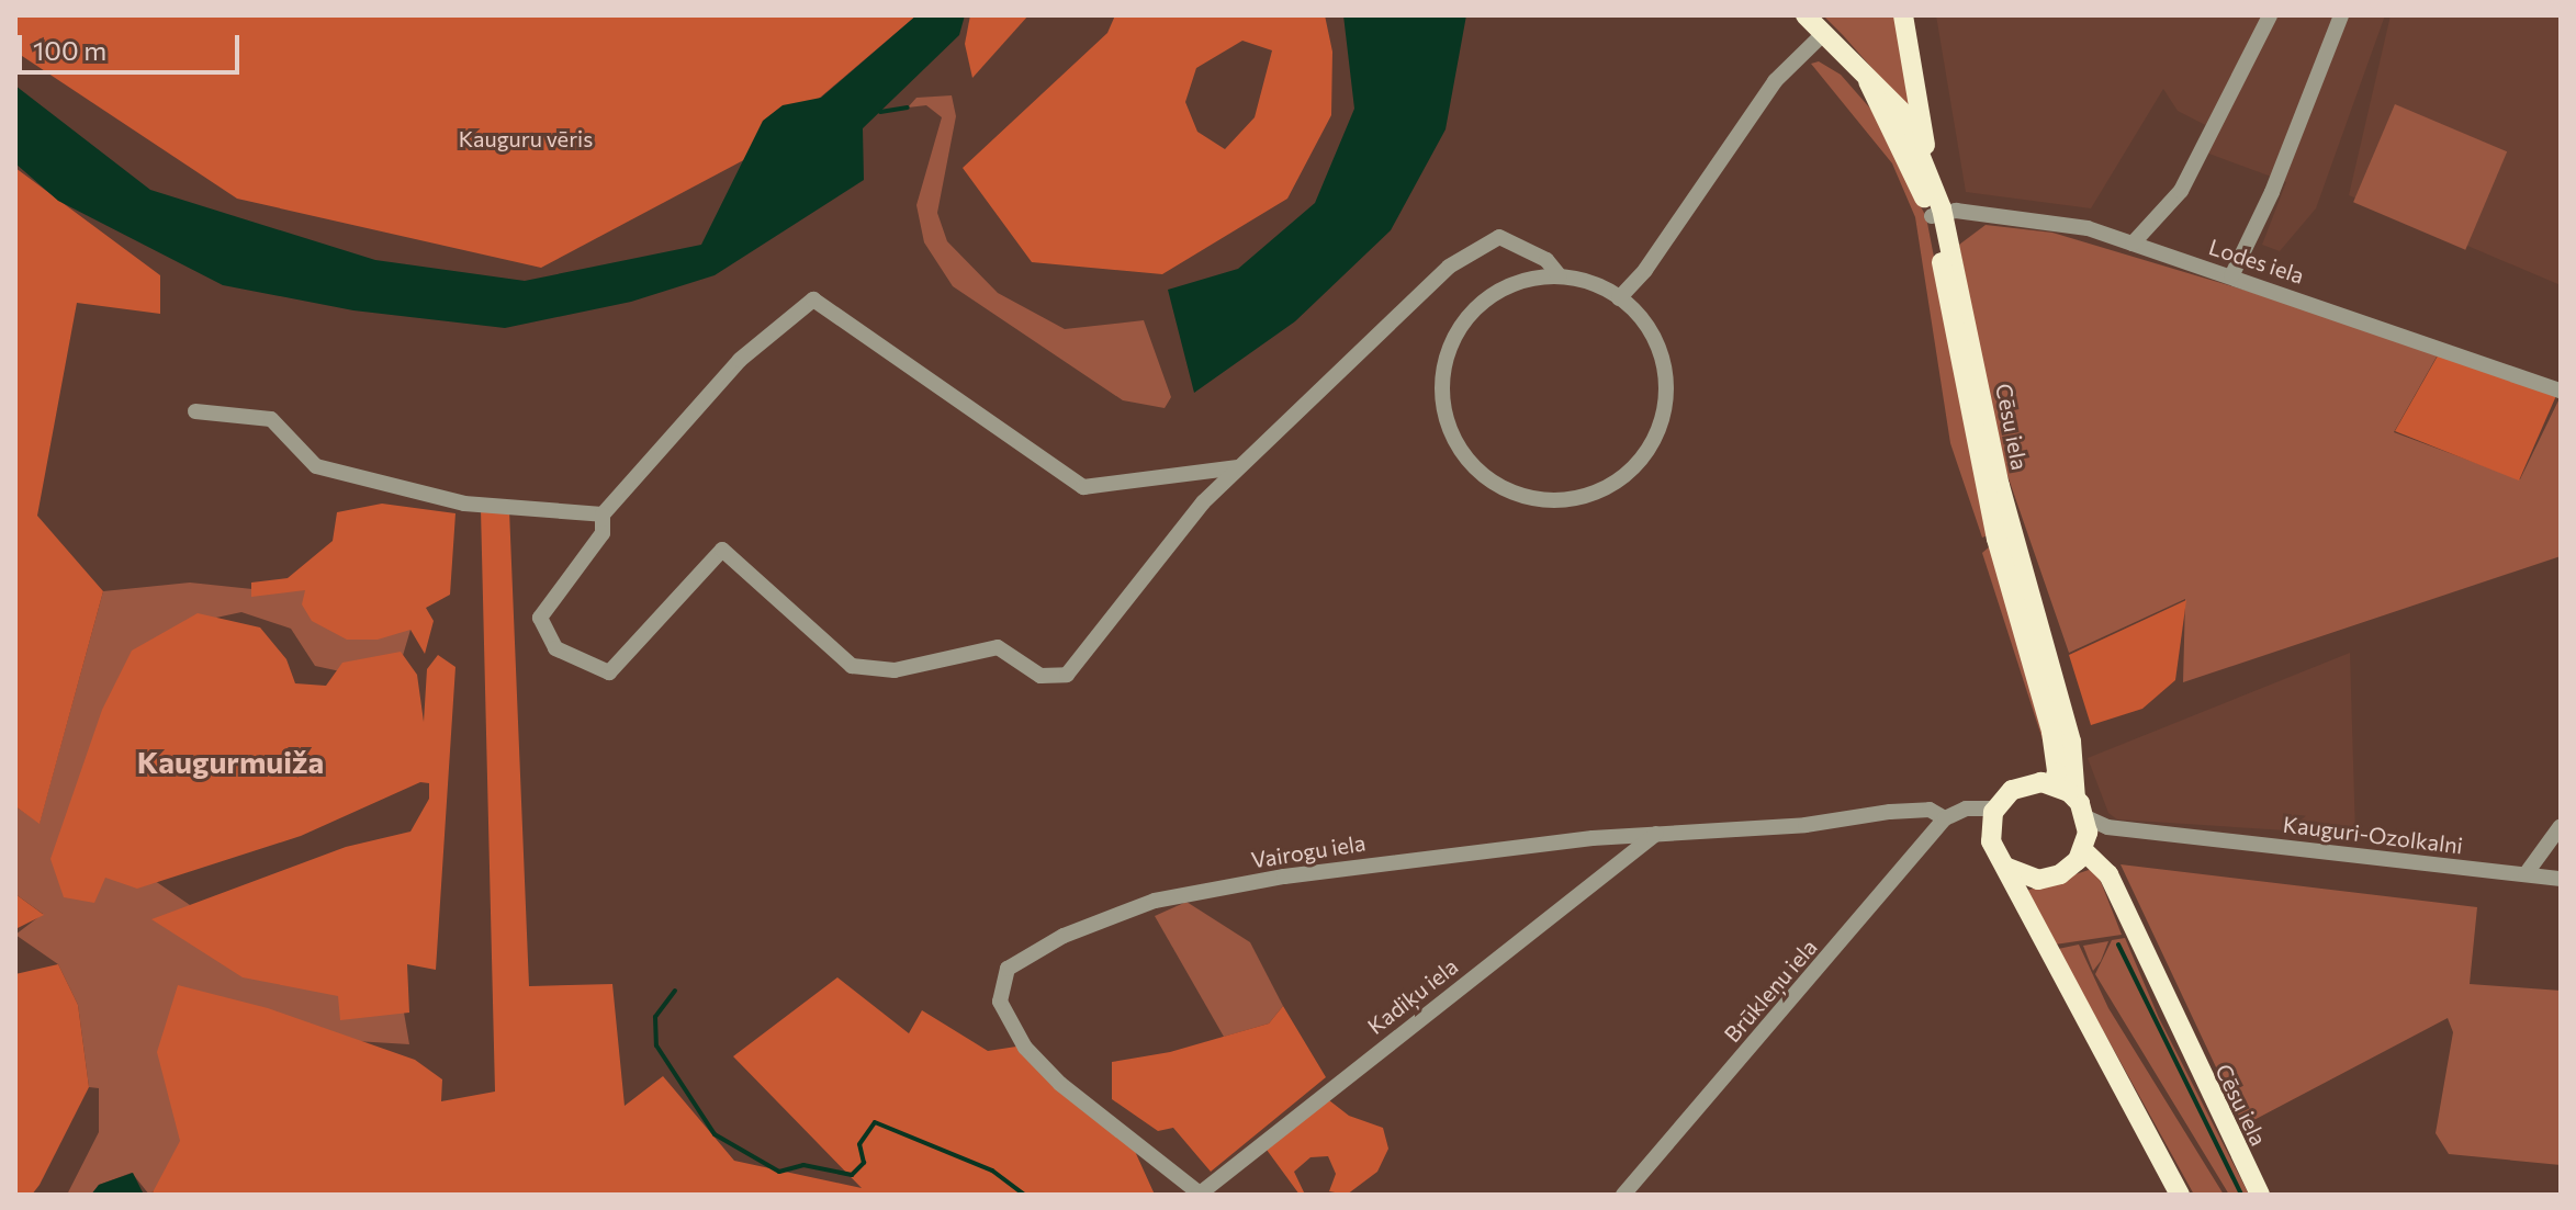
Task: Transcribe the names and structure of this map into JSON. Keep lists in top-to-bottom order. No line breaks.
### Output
{"streets":{"main road":["Cēsu iela"],"street":["Lodes iela","Kauguri-Ozolkalni","Vairogu iela","Brūkleņu iela","Kadiķu iela"]},"crossings":[["Lodes iela","Cēsu iela"],["Vairogu iela","Brūkleņu iela"],["Vairogu iela","Kadiķu iela"]],"districts":["Kaugurmuiža"],"parks":["Kauguru vēris"],"scale_bar":"100 m"}
